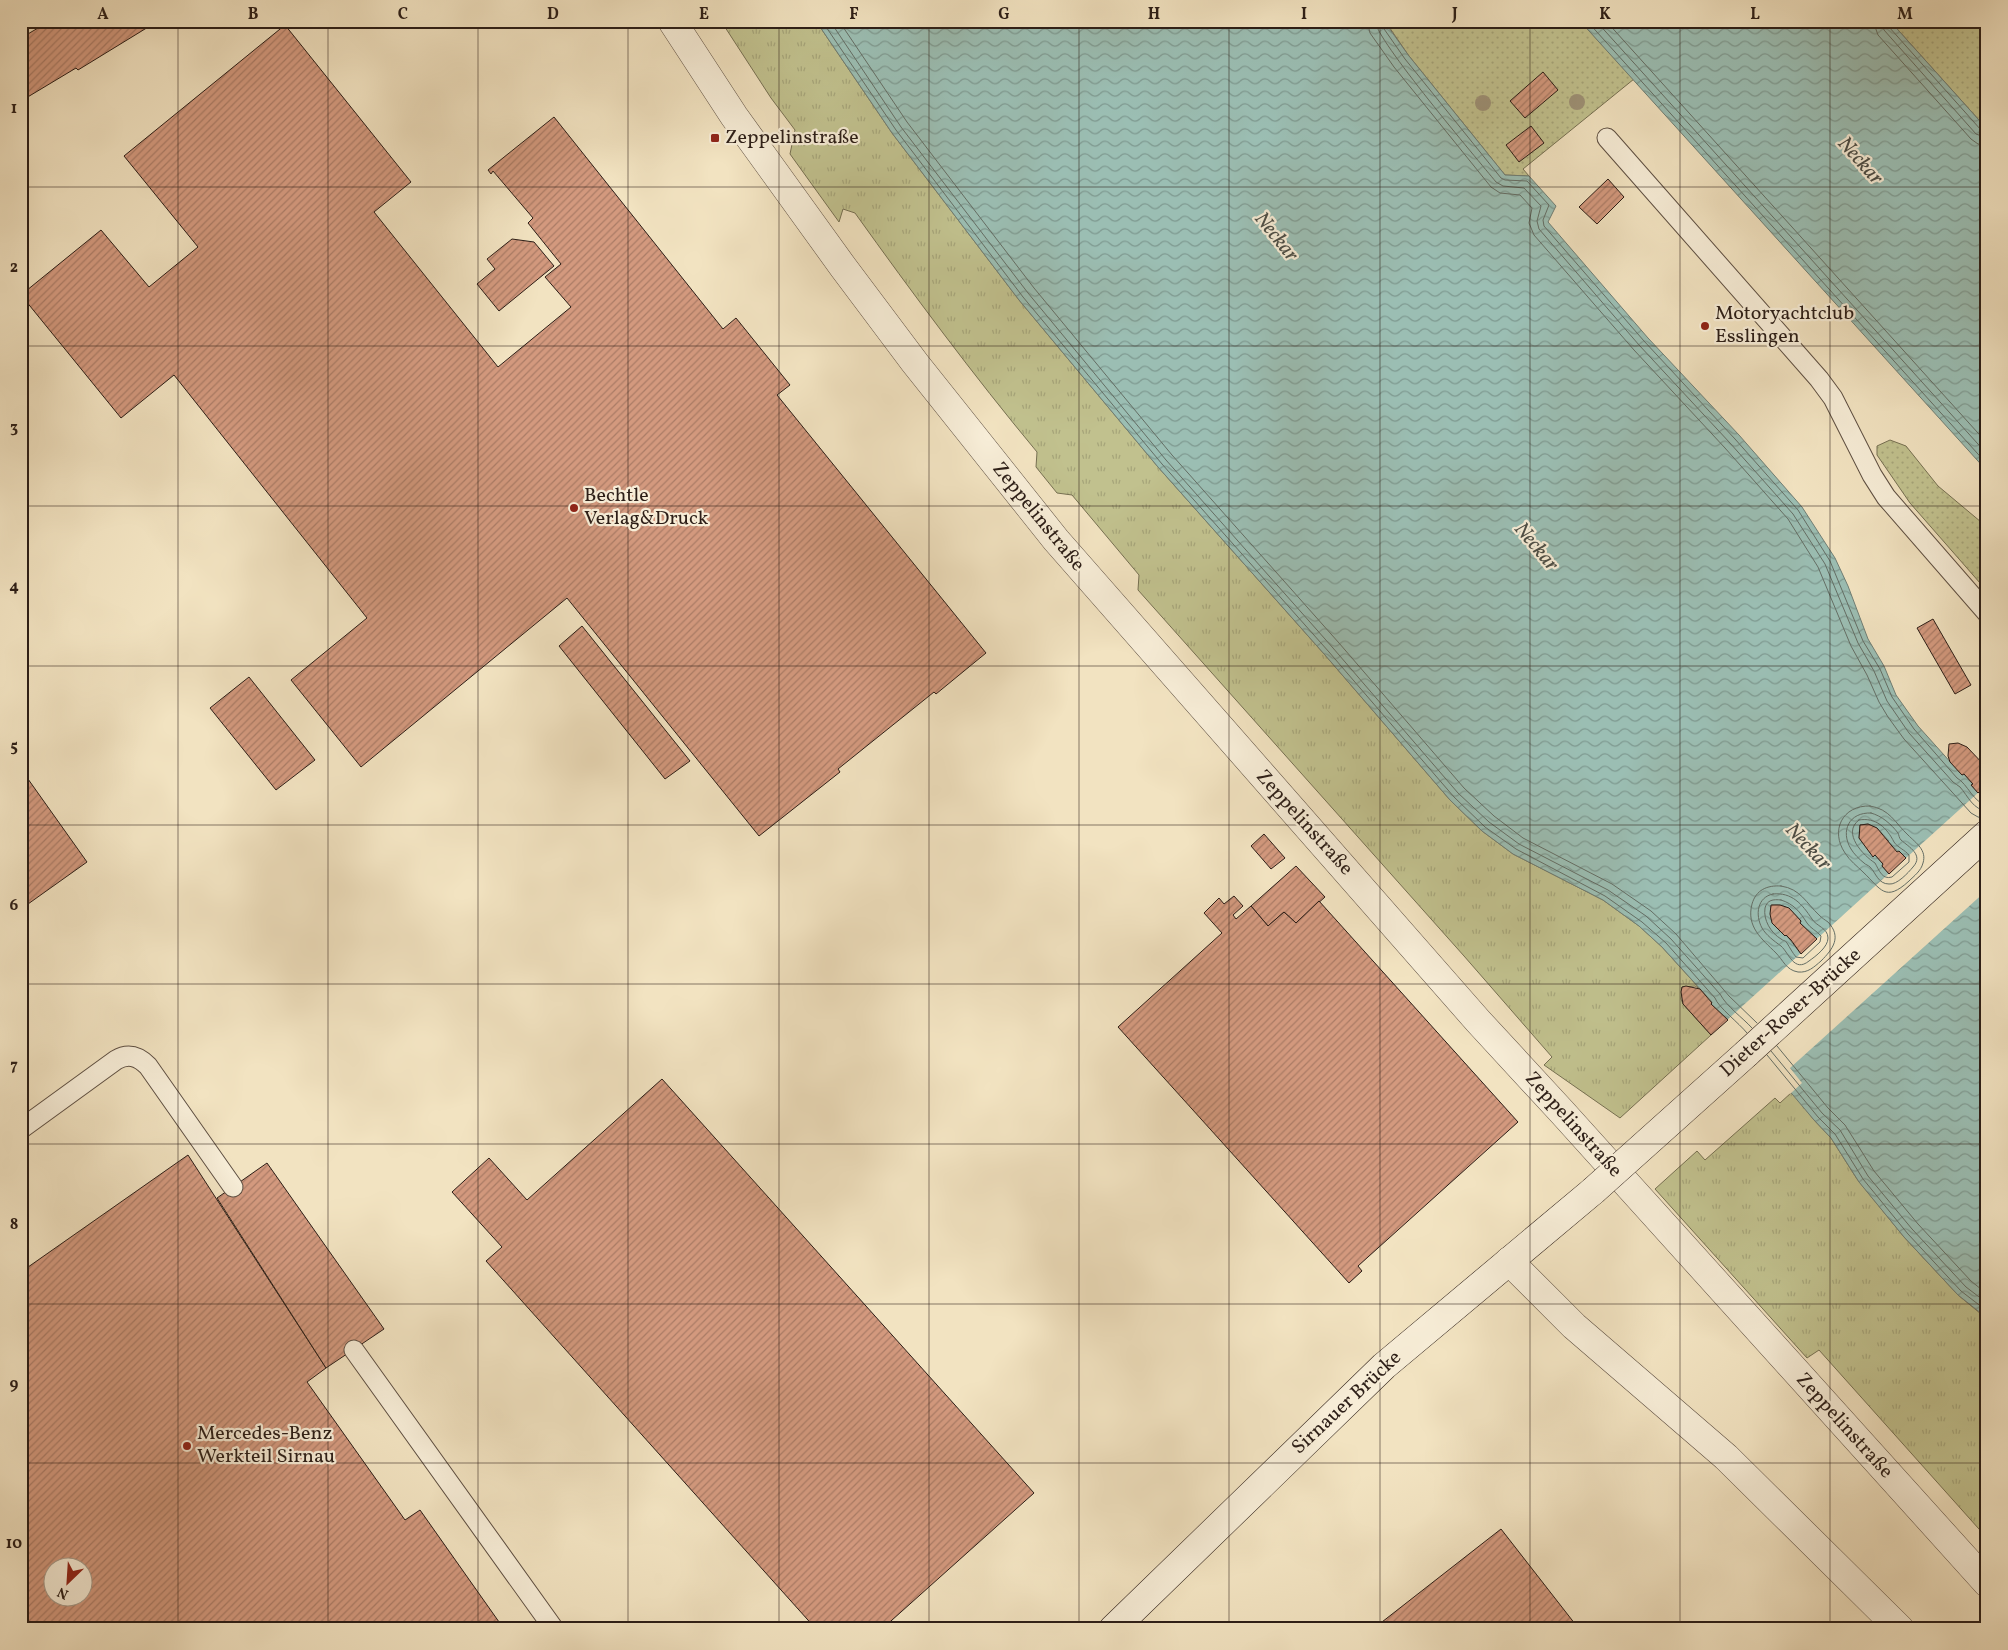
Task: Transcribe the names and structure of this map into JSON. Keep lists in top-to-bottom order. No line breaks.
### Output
{"streets":{"street":["Zeppelinstraße","Dieter-Roser-Brücke","Sirnauer Brücke"]},"crossings":[["Dieter-Roser-Brücke","Sirnauer Brücke"]],"water":["Neckar"],"places":{"transit":["Zeppelinstraße"],"other":["Motoryachtclub Esslingen","Bechtle Verlag&Druck","Mercedes-Benz Werkteil Sirnau"]},"north":"bottom left","grid":{"columns":["A","B","C","D","E","F","G","H","I","J","K","L","M"],"rows":["1","2","3","4","5","6","7","8","9","10"]}}
